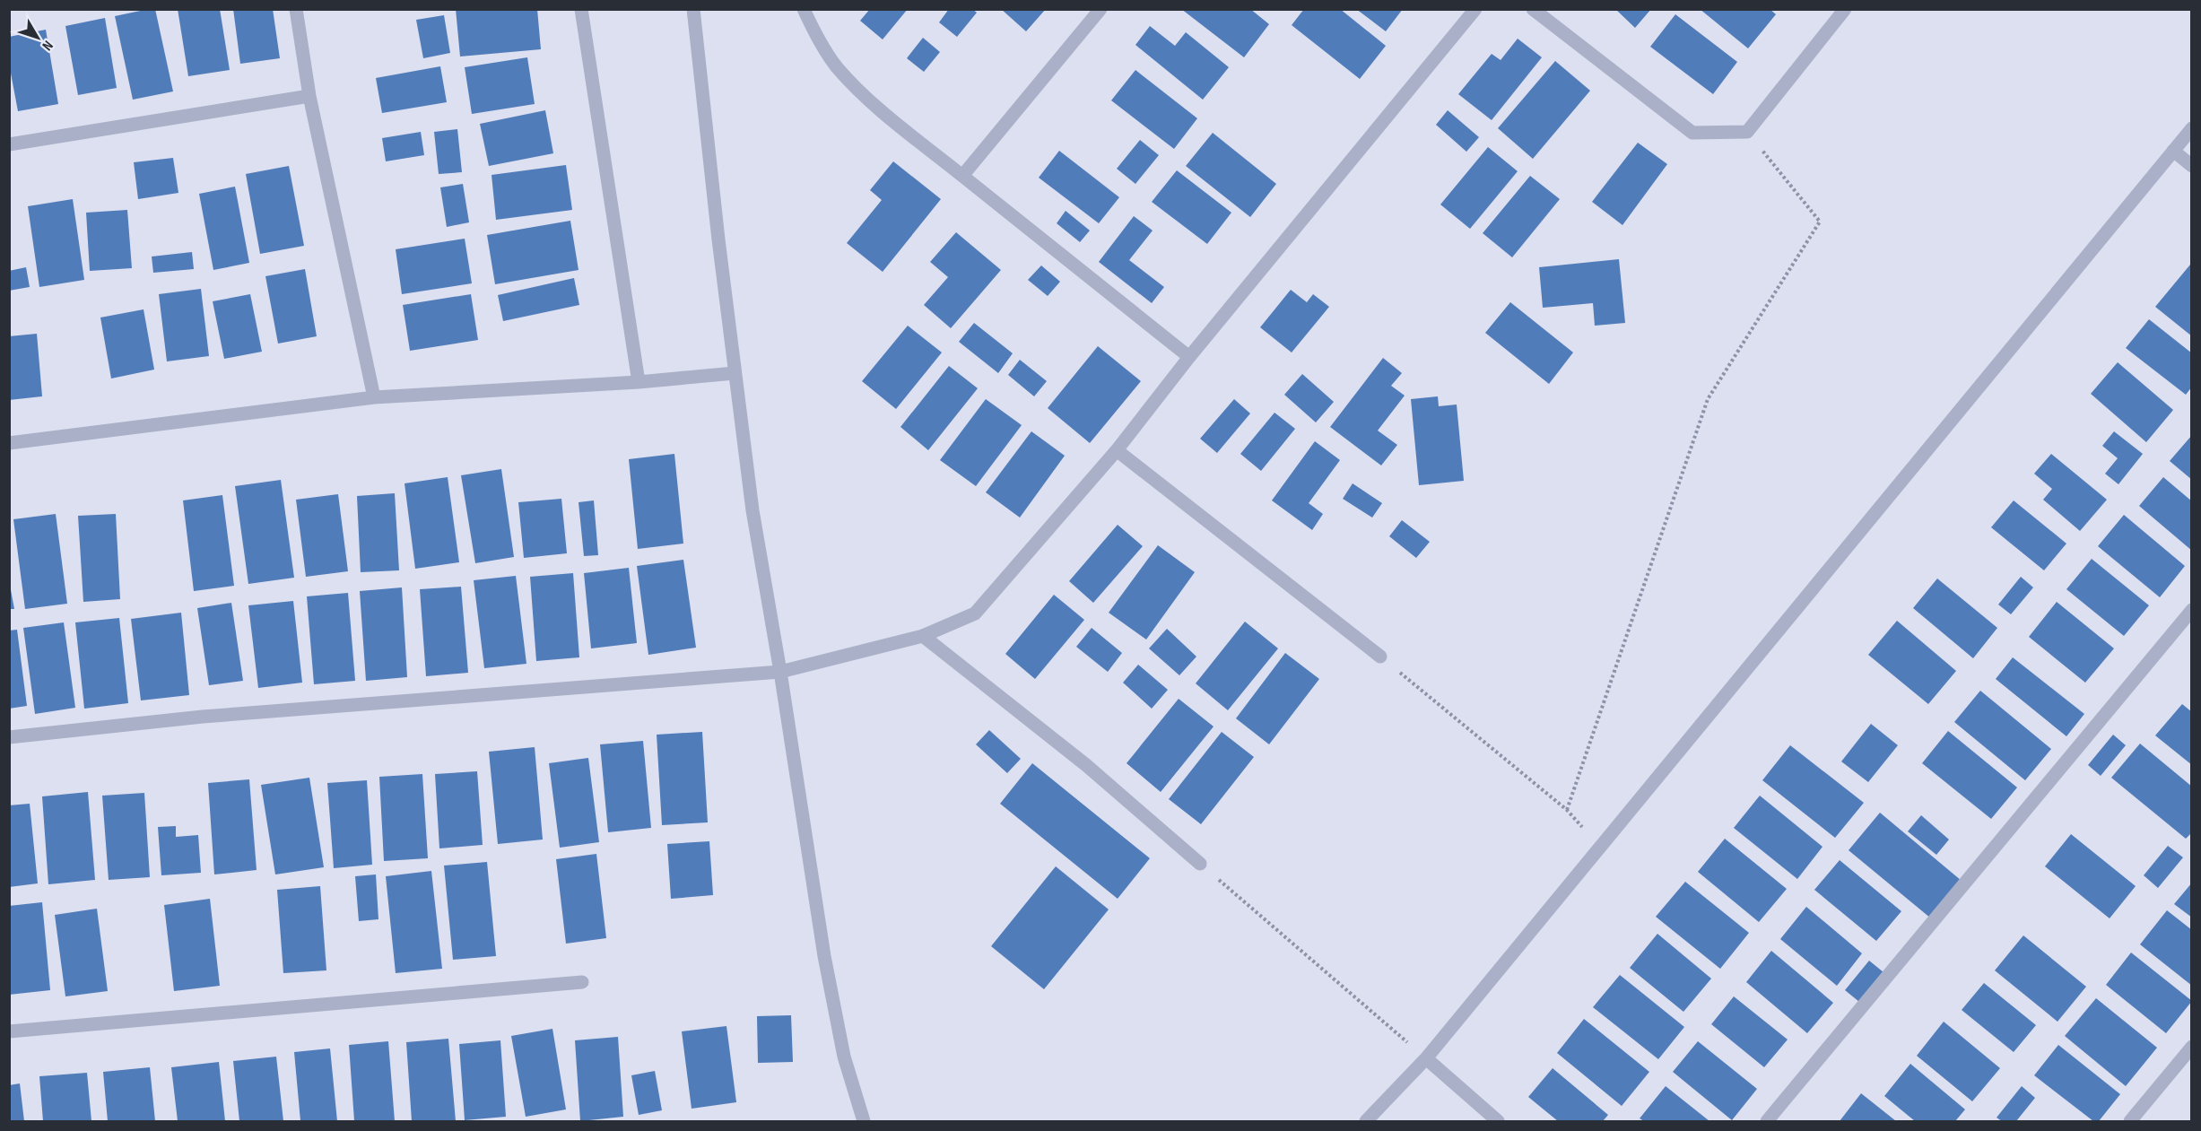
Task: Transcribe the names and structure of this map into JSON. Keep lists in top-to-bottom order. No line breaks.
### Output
{"north":"bottom right"}
